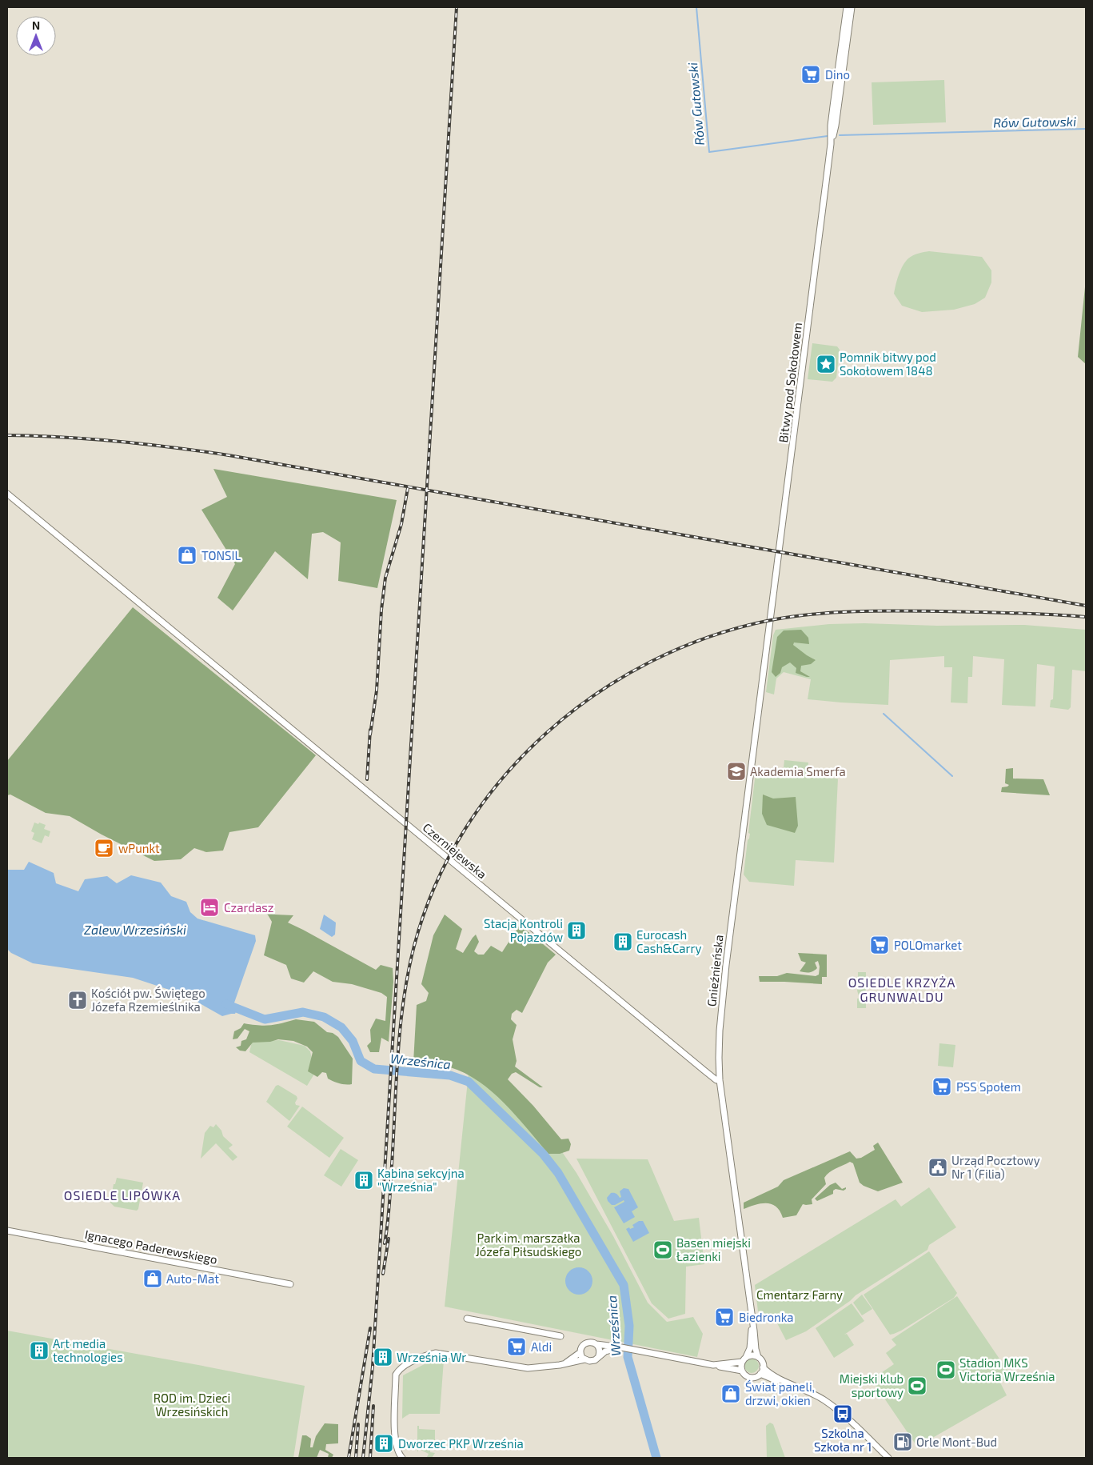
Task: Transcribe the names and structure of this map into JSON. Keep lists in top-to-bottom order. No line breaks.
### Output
{"streets":{"street":["Bitwy pod Sokołowem","Czerniejewska","Gnieźnieńska","Ignacego Paderewskiego"]},"crossings":[["Bitwy pod Sokołowem","Gnieźnieńska"],["Czerniejewska","Gnieźnieńska"]],"districts":["OSIEDLE KRZYŻA GRUNWALDU","OSIEDLE LIPÓWKA"],"water":["Rów Gutowski","Zalew Wrzesiński","Wrześnica"],"parks":["Park im. marszałka Józefa Piłsudskiego","Cmentarz Farny","ROD im. Dzieci Wrzesińskich"],"places":{"supermarket":["Dino","POLOmarket","PSS Społem","Biedronka","Aldi"],"place":["Pomnik bitwy pod Sokołowem 1848"],"shop":["TONSIL","Auto-Mat","Świat paneli, drzwi, okien"],"school or university":["Akademia Smerfa"],"cafe":["wPunkt"],"hotel":["Czardasz"],"building":["Stacja Kontroli Pojazdów","Eurocash Cash&Carry","Kabina sekcyjna \"Września\"","Art media technologies","Września Wr","Dworzec PKP Września"],"church":["Kościół pw. Świętego Józefa Rzemieślnika"],"public building":["Urząd Pocztowy Nr 1 (Filia)"],"sports":["Basen miejski Łazienki","Stadion MKS Victoria Września","Miejski klub sportowy"],"bus stop":["Szkolna Szkoła nr 1"],"fuel station":["Orle Mont-Bud"]},"north":"top"}
